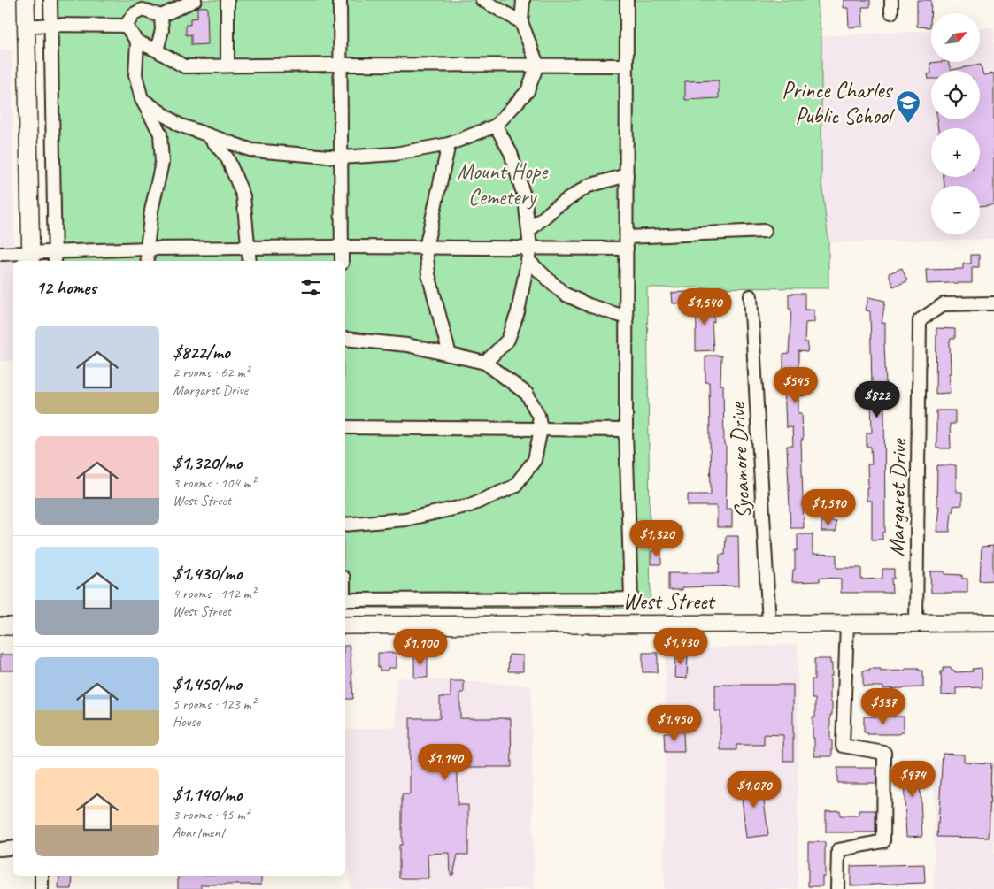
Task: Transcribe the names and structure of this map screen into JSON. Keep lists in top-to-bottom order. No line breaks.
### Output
{"streets":{"main road":["West Street"],"street":["Sycamore Drive","Margaret Drive"]},"crossings":[["Sycamore Drive","West Street"],["Margaret Drive","West Street"]],"parks":["Mount Hope Cemetery"],"places":{"school or university":["Prince Charles Public School"]},"north":"top right","page":{"map_buttons":["+","−"],"heading":"12 homes","price":["$1,540","$545","$822","$1,590","$1,320","$1,430","$1,100","$537","$1,450","$1,140","$974","$1,070"],"list":[{"name":"$822/mo","note":"2 rooms · 62 m² · Margaret Drive"},{"name":"$1,320/mo","note":"3 rooms · 104 m² · West Street"},{"name":"$1,430/mo","note":"4 rooms · 112 m² · West Street"},{"name":"$1,450/mo","note":"5 rooms · 123 m² · House"},{"name":"$1,140/mo","note":"3 rooms · 95 m² · Apartment"}]}}
